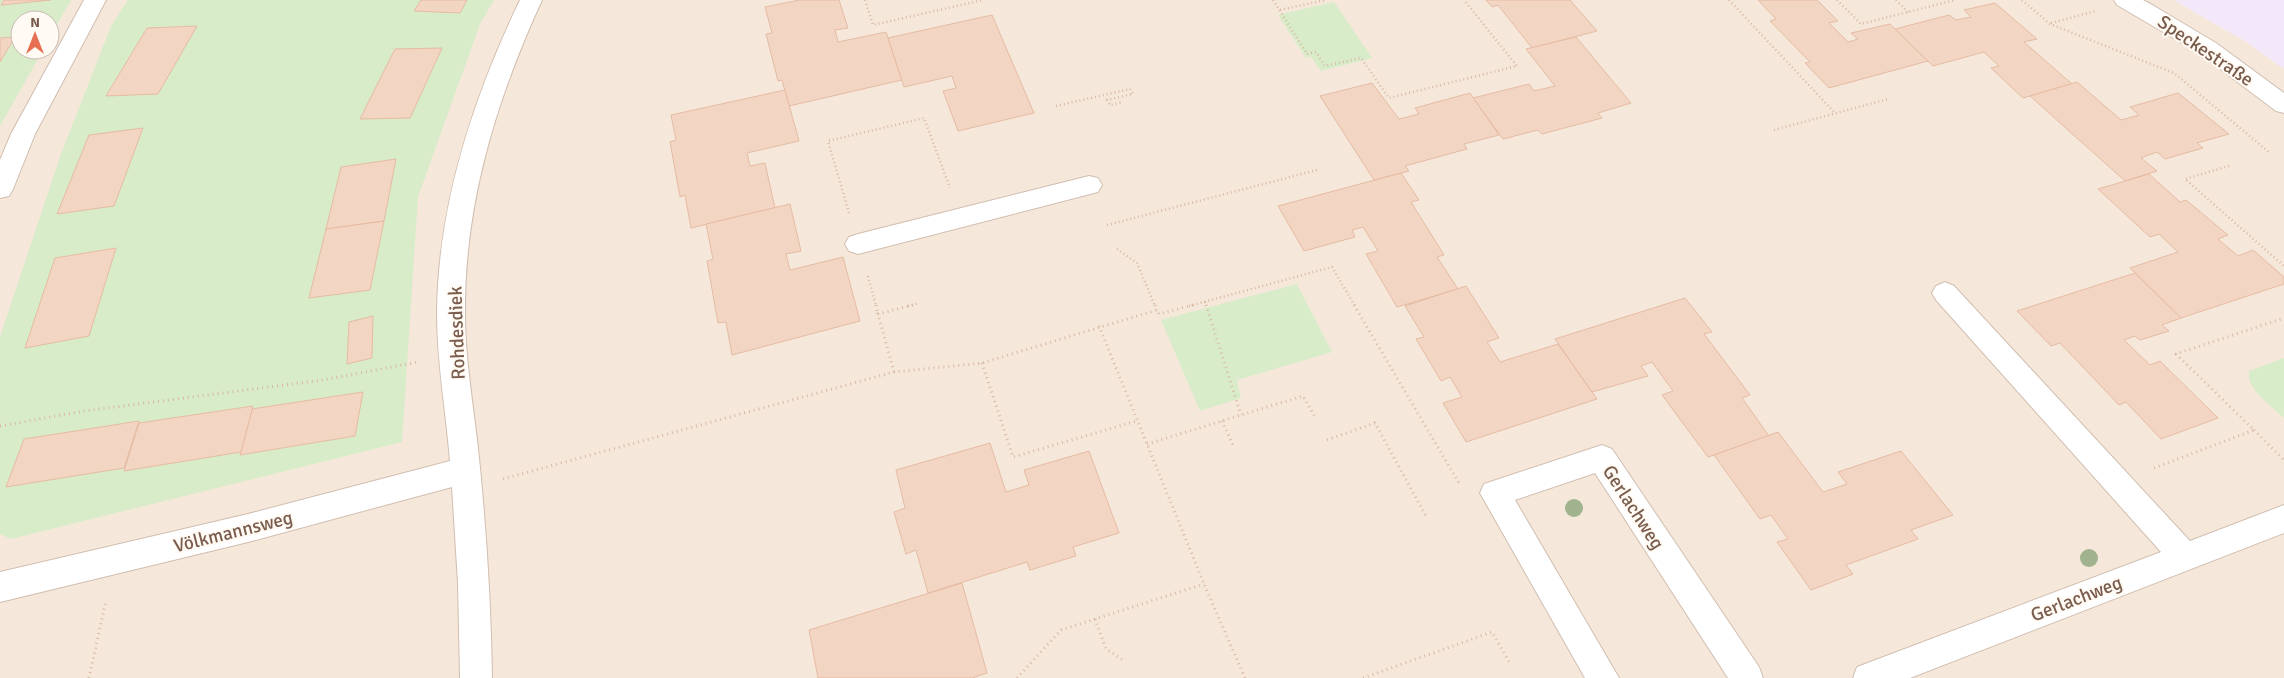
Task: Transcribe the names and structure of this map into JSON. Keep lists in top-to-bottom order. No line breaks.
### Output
{"streets":{"street":["Speckestraße","Rohdesdiek","Gerlachweg","Völkmannsweg"]},"crossings":[["Rohdesdiek","Völkmannsweg"]],"north":"top"}
